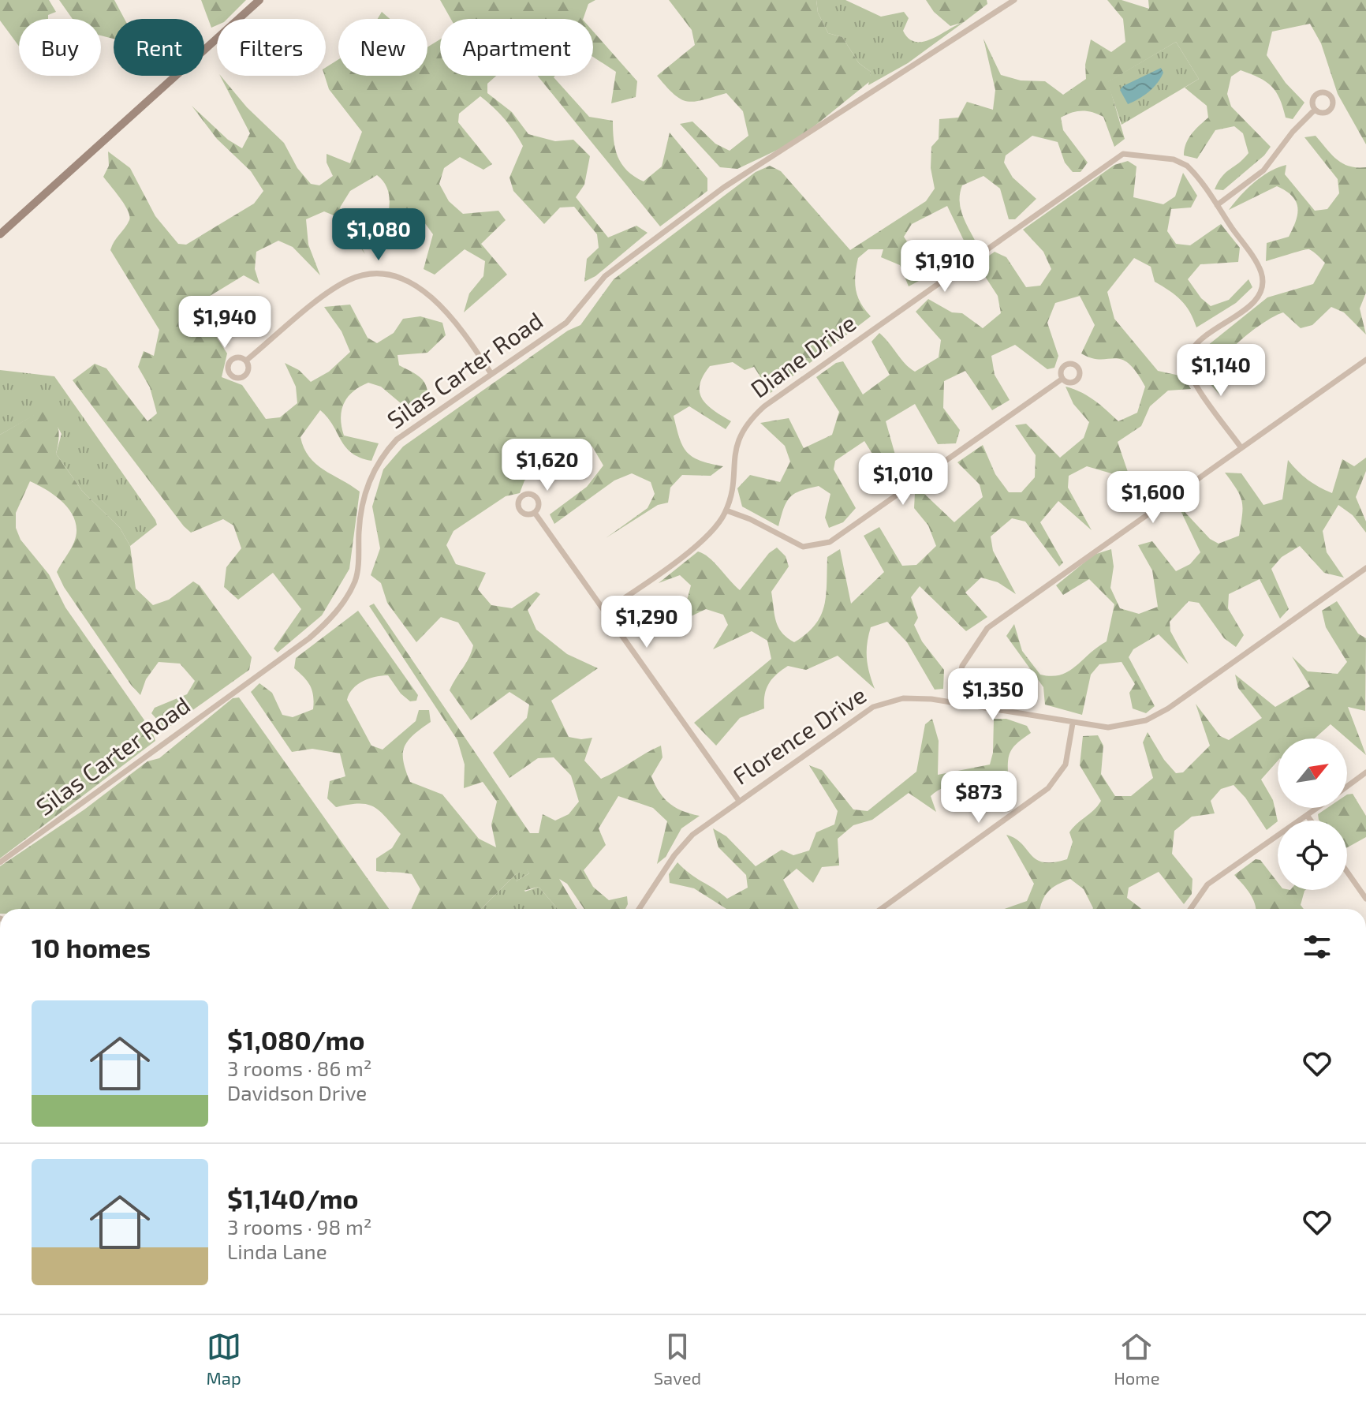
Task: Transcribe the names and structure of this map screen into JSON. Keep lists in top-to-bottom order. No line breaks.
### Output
{"streets":{"street":["Diane Drive","Silas Carter Road","Florence Drive"]},"north":"top right","page":{"chip":["Buy","Rent","Filters","New","Apartment"],"price":["$1,080","$1,910","$1,940","$1,140","$1,620","$1,010","$1,600","$1,290","$1,350","$873"],"heading":"10 homes","list":[{"name":"$1,080/mo","note":"3 rooms · 86 m² · Davidson Drive"},{"name":"$1,140/mo","note":"3 rooms · 98 m² · Linda Lane"}],"tabs":["Map","Saved","Home"]}}
